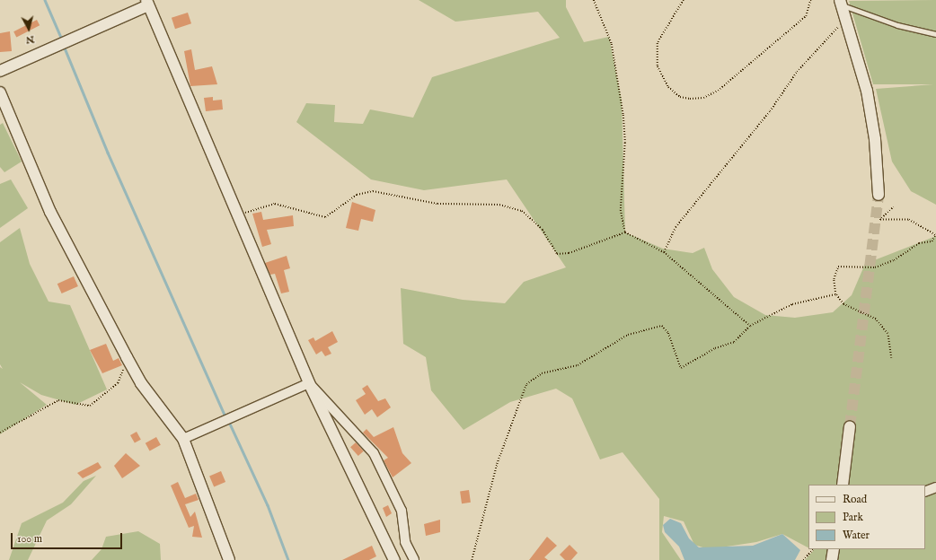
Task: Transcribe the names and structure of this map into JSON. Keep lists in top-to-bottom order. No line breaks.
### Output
{"legend":["Road","Park","Water"],"scale_bar":"100 m","north":"bottom"}
